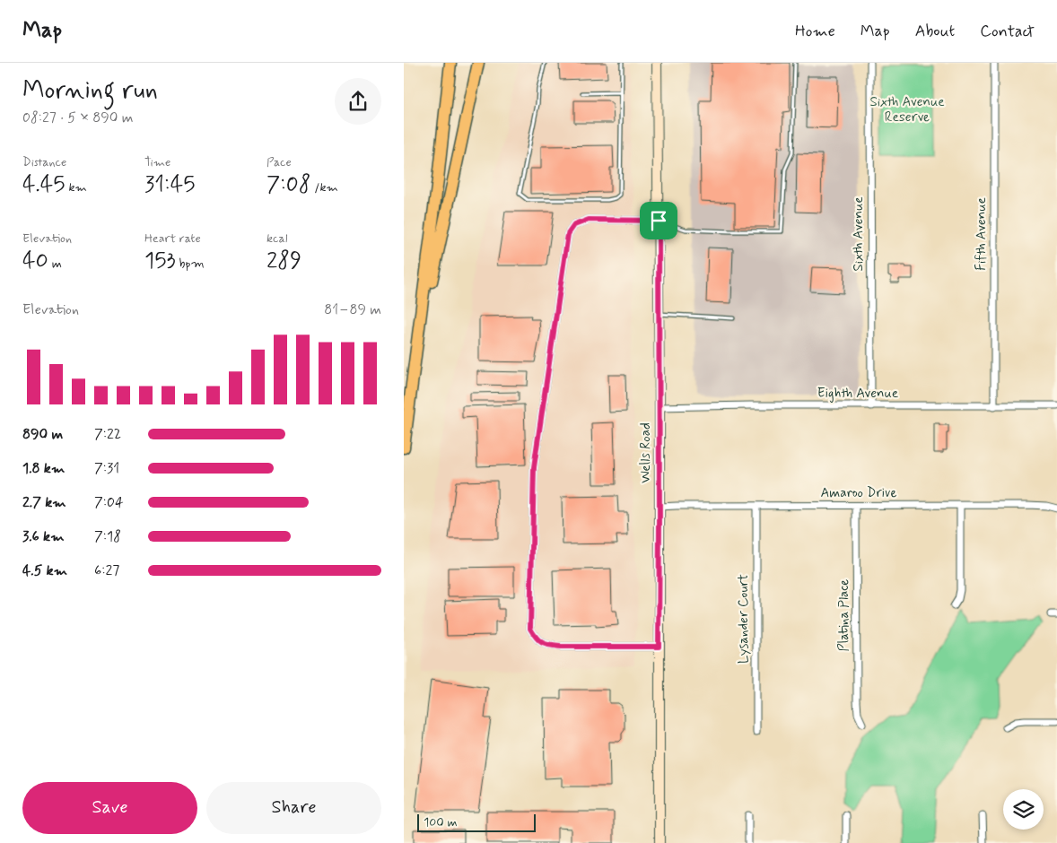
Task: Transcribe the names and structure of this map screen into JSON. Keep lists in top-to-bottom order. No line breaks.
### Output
{"streets":{"main road":["Wells Road"],"street":["Sixth Avenue","Fifth Avenue","Eighth Avenue","Amaroo Drive","Platina Place","Lysander Court"]},"crossings":[["Sixth Avenue","Eighth Avenue"],["Fifth Avenue","Eighth Avenue"],["Eighth Avenue","Wells Road"],["Wells Road","Amaroo Drive"],["Amaroo Drive","Platina Place"],["Amaroo Drive","Lysander Court"]],"parks":["Sixth Avenue Reserve"],"scale_bar":"100 m","page":{"header":"Map","nav":["Home","Map","About","Contact"],"heading":["Morning run","08:27 · 5 × 890 m"],"stats":[["Distance","4.45 km"],["Time","31:45"],["Pace","7:08 /km"],["Elevation","40 m"],["Heart rate","153 bpm"],["kcal","289"]],"chart":["Elevation","81–89 m"],"list":[{"name":"890 m","note":"7:22"},{"name":"1.8 km","note":"7:31"},{"name":"2.7 km","note":"7:04"},{"name":"3.6 km","note":"7:18"},{"name":"4.5 km","note":"6:27"}],"buttons":["Save","Share"],"scale":"100 m"}}
